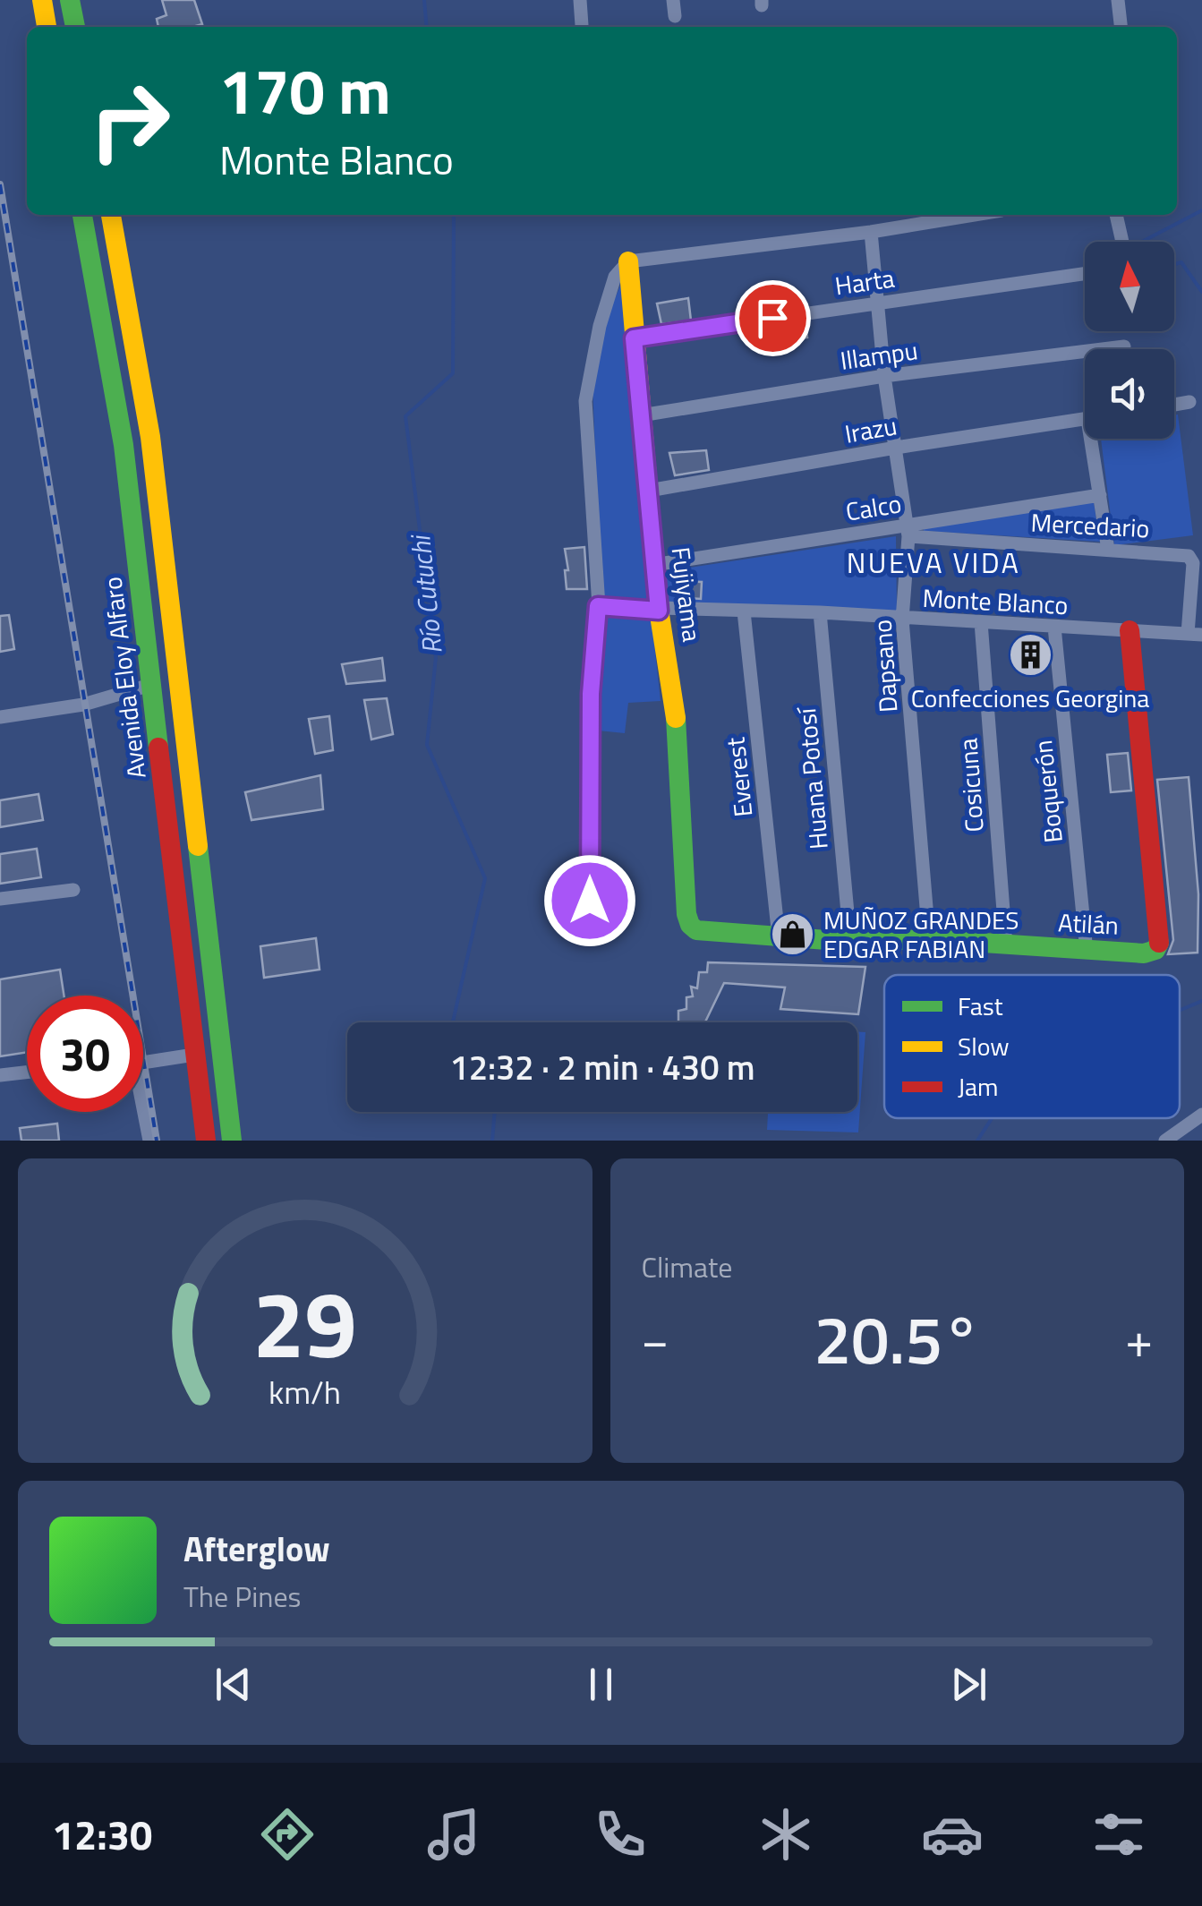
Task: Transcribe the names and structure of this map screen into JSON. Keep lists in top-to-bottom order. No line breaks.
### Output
{"streets":{"main road":["Fujiyama","Avenida Eloy Alfaro","Atilán"],"street":["Harta","Illampu","Irazu","Calco","Mercedario","Monte Blanco","Dapsano","Everest","Huana Potosí","Cosicuna","Boquerón"]},"crossings":[["Harta","Fujiyama"],["Harta","Dapsano"],["Illampu","Fujiyama"],["Illampu","Dapsano"],["Irazu","Fujiyama"],["Irazu","Dapsano"],["Calco","Mercedario"],["Calco","Fujiyama"],["Calco","Dapsano"],["Mercedario","Monte Blanco"],["Mercedario","Dapsano"],["Fujiyama","Monte Blanco"],["Fujiyama","Atilán"],["Monte Blanco","Dapsano"],["Monte Blanco","Everest"],["Monte Blanco","Huana Potosí"],["Monte Blanco","Cosicuna"],["Monte Blanco","Boquerón"],["Monte Blanco","Atilán"],["Dapsano","Atilán"],["Everest","Atilán"],["Huana Potosí","Atilán"],["Cosicuna","Atilán"],["Boquerón","Atilán"]],"districts":["NUEVA VIDA"],"water":["Río Cutuchi"],"places":{"building":["Confecciones Georgina"],"shop":["MUÑOZ GRANDES EDGAR FABIAN"]},"legend":["Fast","Slow","Jam"],"north":"top","page":{"turn":["170 m","Monte Blanco"],"limit":"30","trip":"12:32 · 2 min · 430 m","tile":"Climate","heat":["−","20.5°","+"],"song":["Afterglow","The Pines"],"tabs":"12:30","gauge":["29","km/h"]}}
